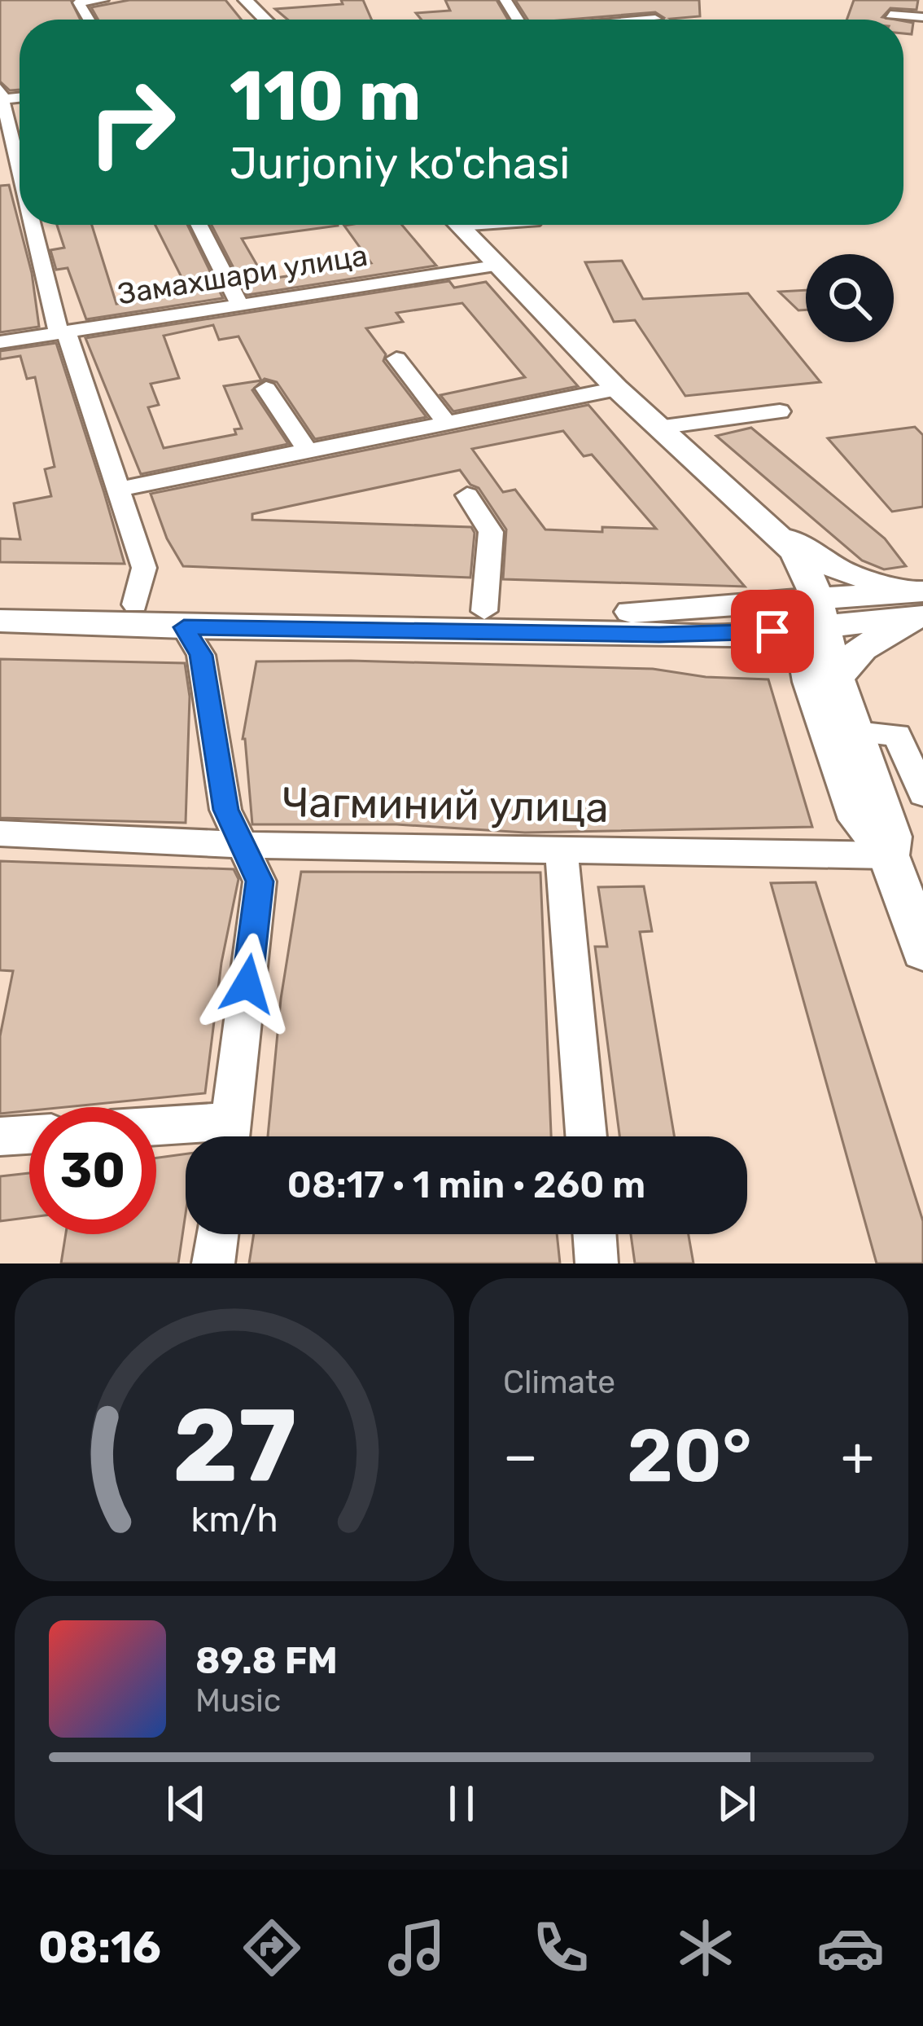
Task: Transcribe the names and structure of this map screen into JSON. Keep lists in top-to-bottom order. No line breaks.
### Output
{"streets":{"street":["Замахшари улица","Чагминий улица"]},"page":{"turn":["110 m","Jurjoniy ko'chasi"],"limit":"30","trip":"08:17 · 1 min · 260 m","tile":"Climate","heat":["−","20°","+"],"song":["89.8 FM","Music"],"tabs":"08:16","gauge":["27","km/h"]}}
